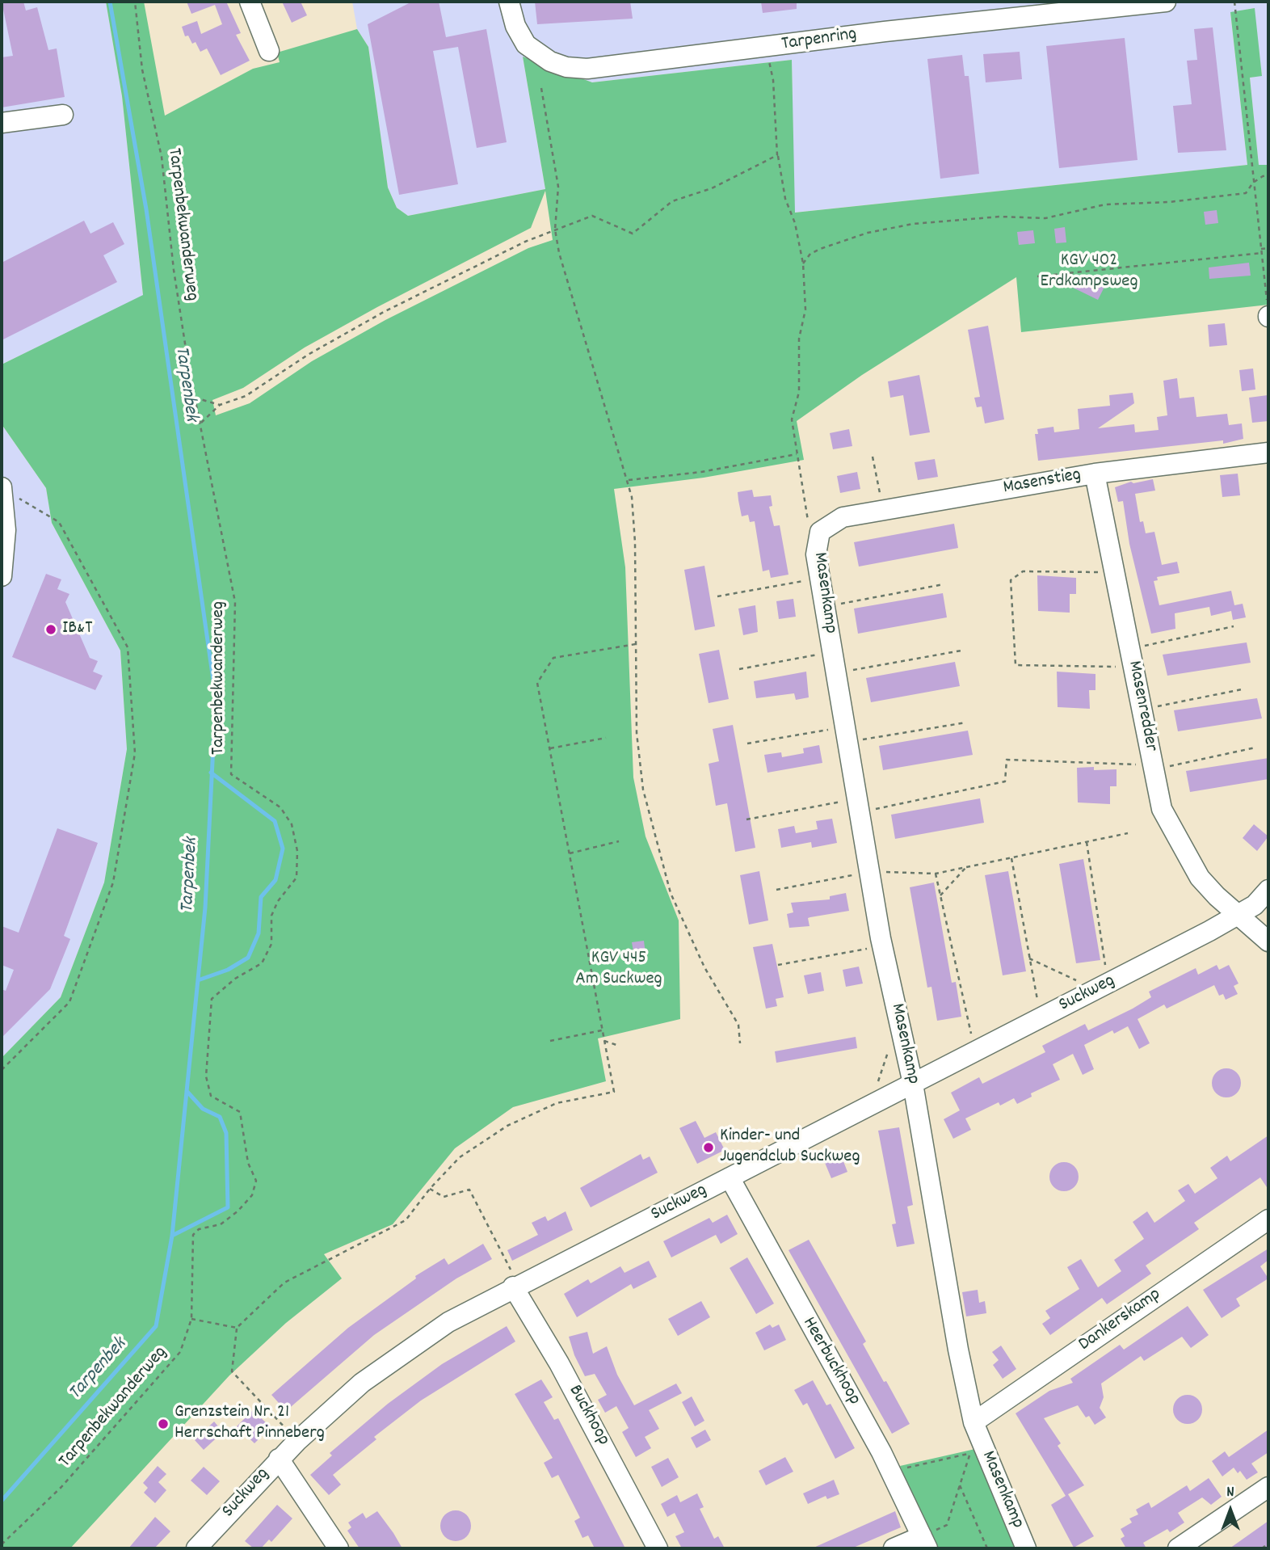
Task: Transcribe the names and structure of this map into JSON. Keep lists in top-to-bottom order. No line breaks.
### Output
{"streets":{"street":["Tarpenring","Masenstieg","Masenkamp","Masenredder","Suckweg","Dankerskamp","Heerbuckhoop","Buckhoop"],"path":["Tarpenbekwanderweg"]},"crossings":[["Masenstieg","Masenkamp"],["Masenstieg","Masenredder"],["Masenkamp","Suckweg"],["Masenkamp","Dankerskamp"],["Masenredder","Suckweg"],["Suckweg","Heerbuckhoop"],["Suckweg","Buckhoop"]],"water":["Tarpenbek"],"parks":["KGV 402 Erdkampsweg","KGV 445 Am Suckweg"],"places":["IB&T","Kinder- und Jugendclub Suckweg","Grenzstein Nr. 21 Herrschaft Pinneberg"],"north":"top"}
